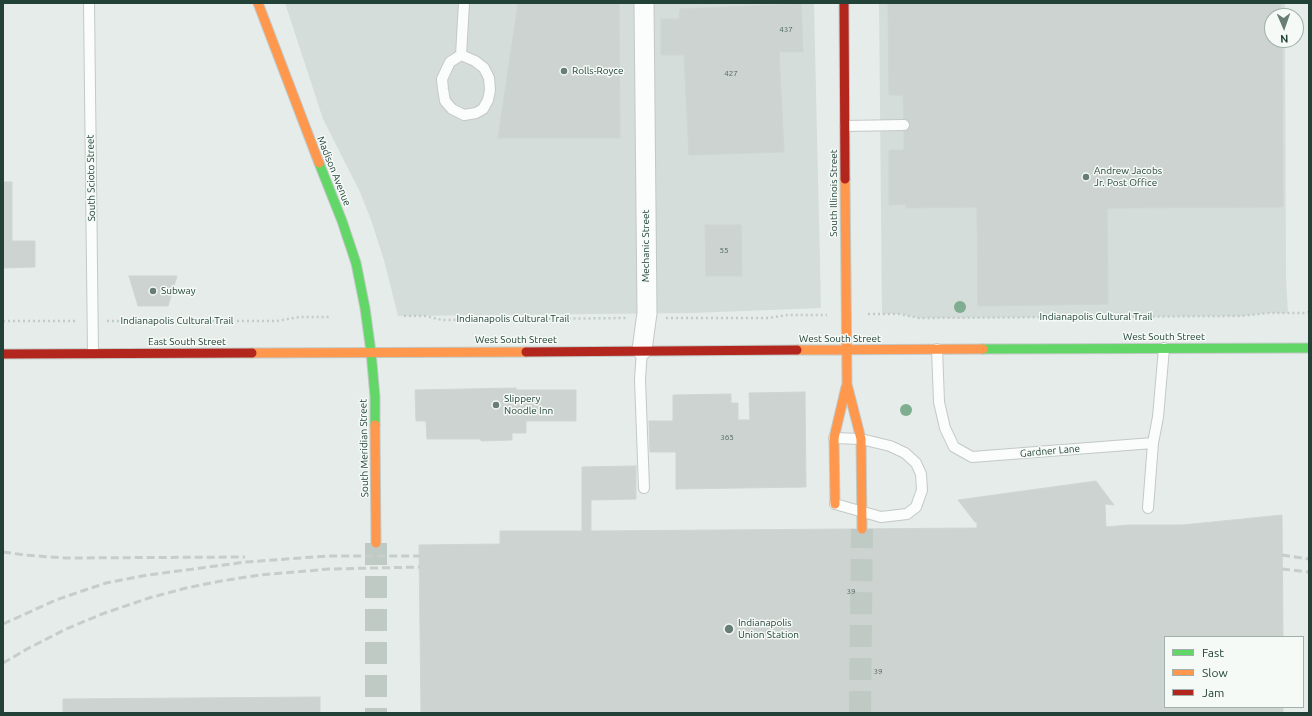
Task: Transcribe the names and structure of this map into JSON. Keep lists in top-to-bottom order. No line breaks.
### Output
{"streets":{"main road":["Madison Avenue","South Illinois Street","West South Street","East South Street","South Meridian Street"],"street":["Mechanic Street"],"lane":["South Scioto Street","Gardner Lane"],"path":["Indianapolis Cultural Trail"]},"crossings":[["Madison Avenue","West South Street"],["Madison Avenue","East South Street"],["Madison Avenue","South Meridian Street"],["South Scioto Street","East South Street"],["South Illinois Street","West South Street"],["Mechanic Street","West South Street"],["West South Street","East South Street"],["West South Street","South Meridian Street"],["West South Street","Gardner Lane"],["East South Street","South Meridian Street"]],"places":["Rolls-Royce","Andrew Jacobs Jr. Post Office","Subway","Slippery Noodle Inn","Indianapolis Union Station"],"house_numbers":["437","427","55","365","39","39"],"legend":["Fast","Slow","Jam"],"north":"bottom"}
